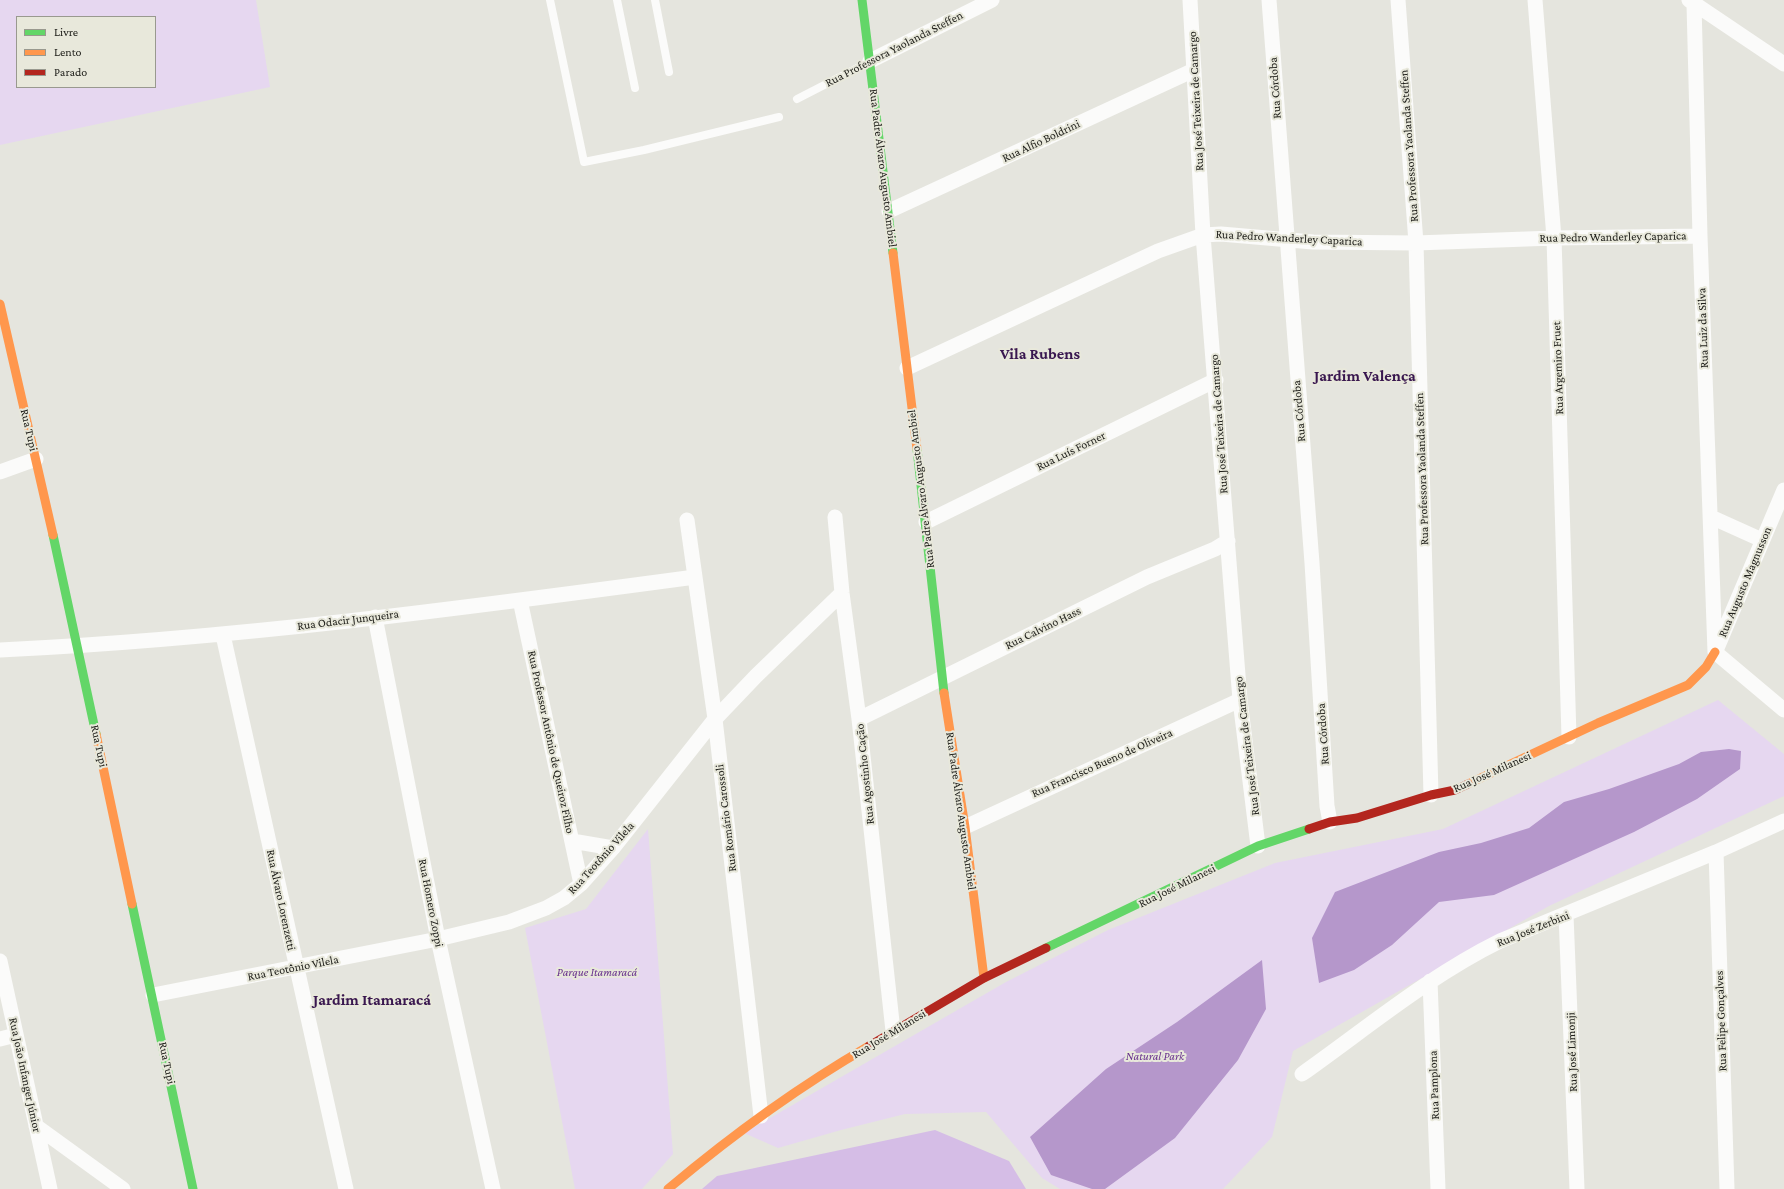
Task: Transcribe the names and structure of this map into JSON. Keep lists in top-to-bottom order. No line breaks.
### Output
{"streets":{"street":["Rua Professora Yaolanda Steffen","Rua Córdoba","Rua José Teixeira de Camargo","Rua Alfio Boldrini","Rua Padre Álvaro Augusto Ambiel","Rua Pedro Wanderley Caparica","Rua Luiz da Silva","Rua Argemiro Fruet","Rua Tupi","Rua Luís Forner","Rua Augusto Magnusson","Rua Odacir Junqueira","Rua Calvino Hass","Rua Professor Antônio de Queiroz Filho","Rua Francisco Bueno de Oliveira","Rua José Milanesi","Rua Agostinho Cação","Rua Romário Carossoli","Rua Teotônio Vilela","Rua Álvaro Lorenzetti","Rua Homero Zoppi","Rua José Zerbini","Rua Felipe Gonçalves","Rua José Limonji","Rua João Infanger Júnior","Rua Pamplona"]},"crossings":[["Rua Professora Yaolanda Steffen","Rua Padre Álvaro Augusto Ambiel"],["Rua Professora Yaolanda Steffen","Rua Pedro Wanderley Caparica"],["Rua Professora Yaolanda Steffen","Rua José Milanesi"],["Rua Córdoba","Rua Pedro Wanderley Caparica"],["Rua Córdoba","Rua José Milanesi"],["Rua José Teixeira de Camargo","Rua Alfio Boldrini"],["Rua José Teixeira de Camargo","Rua Pedro Wanderley Caparica"],["Rua José Teixeira de Camargo","Rua Luís Forner"],["Rua José Teixeira de Camargo","Rua Calvino Hass"],["Rua José Teixeira de Camargo","Rua Francisco Bueno de Oliveira"],["Rua José Teixeira de Camargo","Rua José Milanesi"],["Rua Alfio Boldrini","Rua Padre Álvaro Augusto Ambiel"],["Rua Padre Álvaro Augusto Ambiel","Rua Pedro Wanderley Caparica"],["Rua Padre Álvaro Augusto Ambiel","Rua Luís Forner"],["Rua Padre Álvaro Augusto Ambiel","Rua Calvino Hass"],["Rua Padre Álvaro Augusto Ambiel","Rua Francisco Bueno de Oliveira"],["Rua Padre Álvaro Augusto Ambiel","Rua José Milanesi"],["Rua Pedro Wanderley Caparica","Rua Luiz da Silva"],["Rua Pedro Wanderley Caparica","Rua Argemiro Fruet"],["Rua Luiz da Silva","Rua Augusto Magnusson"],["Rua Luiz da Silva","Rua José Milanesi"],["Rua Argemiro Fruet","Rua José Milanesi"],["Rua Tupi","Rua Odacir Junqueira"],["Rua Tupi","Rua Teotônio Vilela"],["Rua Augusto Magnusson","Rua José Milanesi"],["Rua Odacir Junqueira","Rua Professor Antônio de Queiroz Filho"],["Rua Odacir Junqueira","Rua Romário Carossoli"],["Rua Odacir Junqueira","Rua Álvaro Lorenzetti"],["Rua Odacir Junqueira","Rua Homero Zoppi"],["Rua Calvino Hass","Rua Agostinho Cação"],["Rua Professor Antônio de Queiroz Filho","Rua Teotônio Vilela"],["Rua José Milanesi","Rua Agostinho Cação"],["Rua José Milanesi","Rua Romário Carossoli"],["Rua Agostinho Cação","Rua Teotônio Vilela"],["Rua Romário Carossoli","Rua Teotônio Vilela"],["Rua Teotônio Vilela","Rua Álvaro Lorenzetti"],["Rua Teotônio Vilela","Rua Homero Zoppi"],["Rua José Zerbini","Rua Felipe Gonçalves"],["Rua José Zerbini","Rua José Limonji"],["Rua José Zerbini","Rua Pamplona"]],"districts":["Vila Rubens","Jardim Valença","Jardim Itamaracá"],"parks":["Parque Itamaracá","Natural Park"],"legend":["Livre","Lento","Parado"]}
